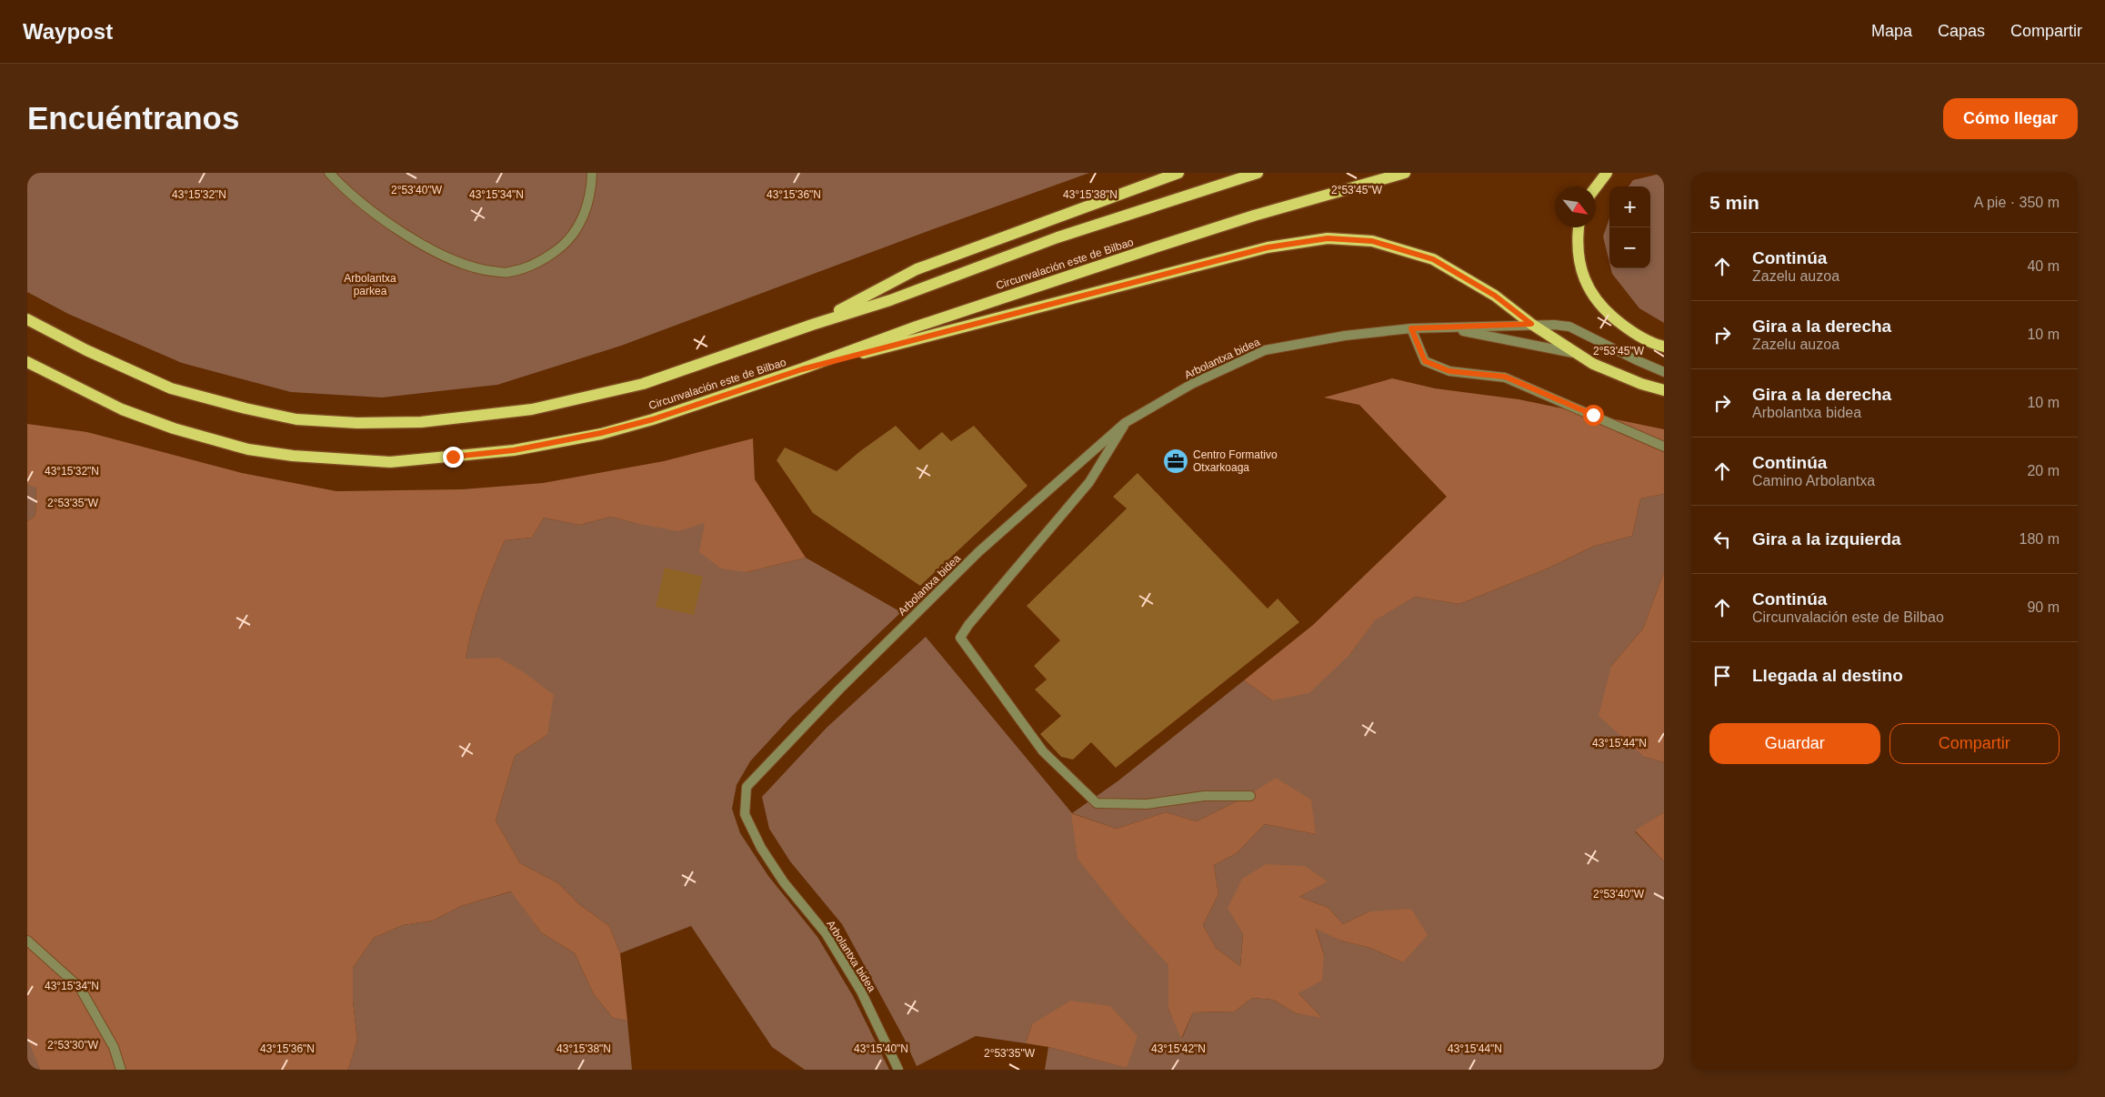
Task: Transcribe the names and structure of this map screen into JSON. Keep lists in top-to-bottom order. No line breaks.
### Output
{"streets":{"main road":["Circunvalación este de Bilbao"],"street":["Arbolantxa bidea"]},"parks":["Arbolantxa parkea"],"places":{"office":["Centro Formativo Otxarkoaga"]},"north":"bottom right","page":{"header":"Waypost","nav":["Mapa","Capas","Compartir"],"buttons":["Cómo llegar",["Guardar","Compartir"]],"title":"Encuéntranos","heading":["5 min","A pie · 350 m"],"map_buttons":["+","−"],"list":[["Continúa","Zazelu auzoa","40 m"],["Gira a la derecha","Zazelu auzoa","10 m"],["Gira a la derecha","Arbolantxa bidea","10 m"],["Continúa","Camino Arbolantxa","20 m"],["Gira a la izquierda","180 m"],["Continúa","Circunvalación este de Bilbao","90 m"],"Llegada al destino"]},"coordinates":["2°53'45\"W","2°53'40\"W","43°15'32\"N","43°15'34\"N","43°15'36\"N","43°15'38\"N","2°53'35\"W","43°15'44\"N","2°53'30\"W","43°15'40\"N","43°15'42\"N"]}
